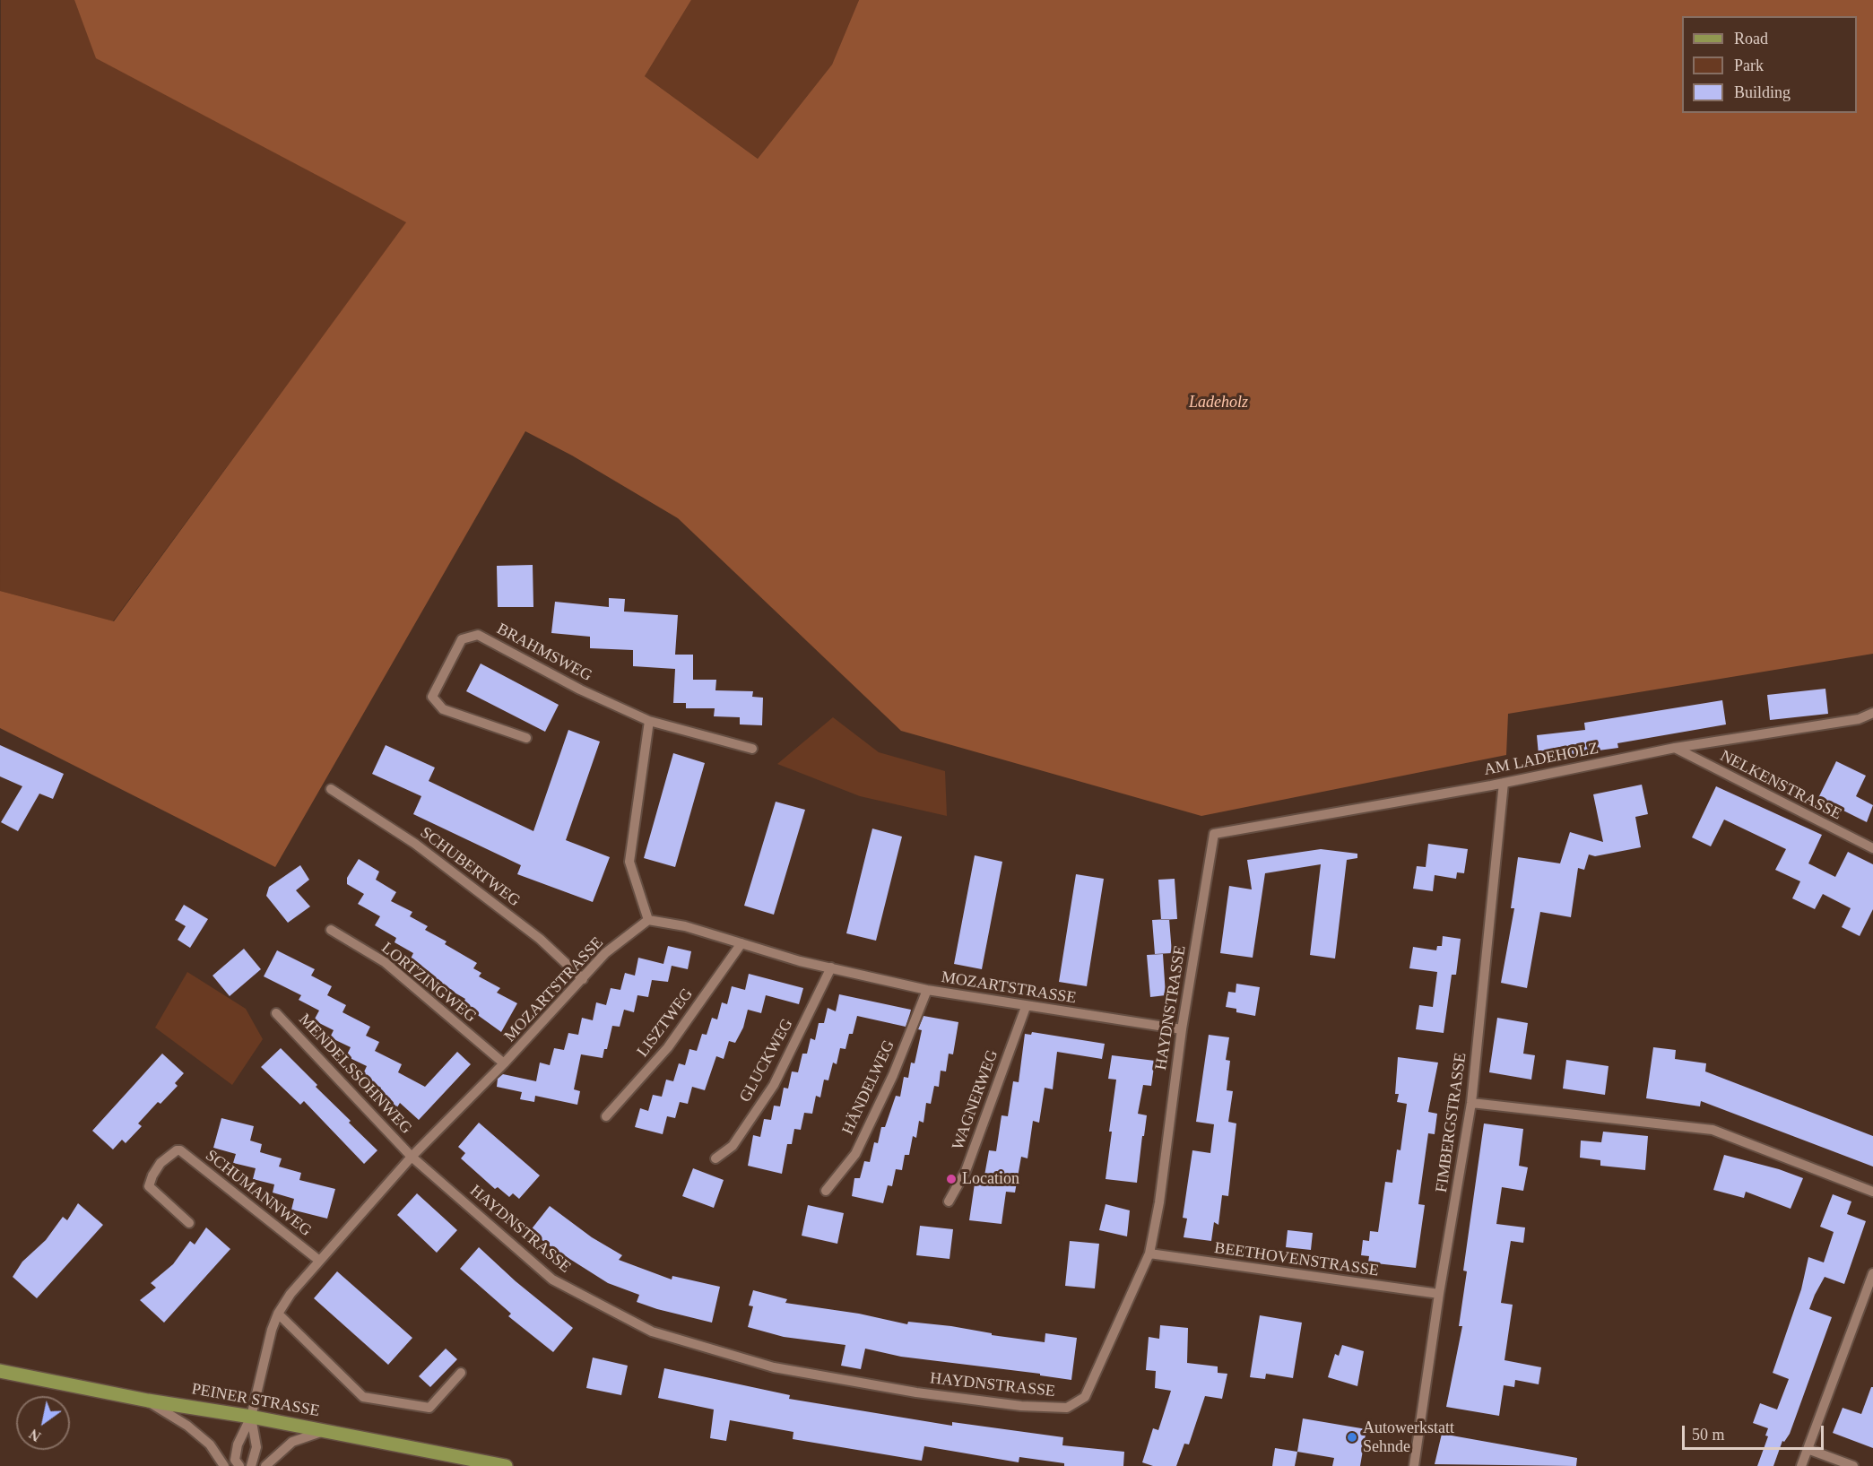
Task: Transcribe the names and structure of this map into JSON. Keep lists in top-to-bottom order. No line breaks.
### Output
{"streets":{"main road":["PEINER STRASSE"],"street":["BRAHMSWEG","AM LADEHOLZ","NELKENSTRASSE","SCHUBERTWEG","LORTZINGWEG","MOZARTSTRASSE","HAYDNSTRASSE","LISZTWEG","GLUCKWEG","MENDELSSOHNWEG","HÄNDELWEG","WAGNERWEG","FIMBERGSTRASSE","SCHUMANNWEG","BEETHOVENSTRASSE"]},"crossings":[["AM LADEHOLZ","NELKENSTRASSE"],["AM LADEHOLZ","HAYDNSTRASSE"],["AM LADEHOLZ","FIMBERGSTRASSE"],["SCHUBERTWEG","MOZARTSTRASSE"],["LORTZINGWEG","MOZARTSTRASSE"],["MOZARTSTRASSE","HAYDNSTRASSE"],["MOZARTSTRASSE","LISZTWEG"],["MOZARTSTRASSE","GLUCKWEG"],["MOZARTSTRASSE","MENDELSSOHNWEG"],["MOZARTSTRASSE","HÄNDELWEG"],["MOZARTSTRASSE","WAGNERWEG"],["MOZARTSTRASSE","SCHUMANNWEG"],["MOZARTSTRASSE","PEINER STRASSE"],["HAYDNSTRASSE","MENDELSSOHNWEG"],["HAYDNSTRASSE","BEETHOVENSTRASSE"],["FIMBERGSTRASSE","BEETHOVENSTRASSE"]],"parks":["Ladeholz"],"places":["Location","Autowerkstatt Sehnde"],"legend":["Road","Park","Building"],"scale_bar":"50 m","north":"bottom left"}
